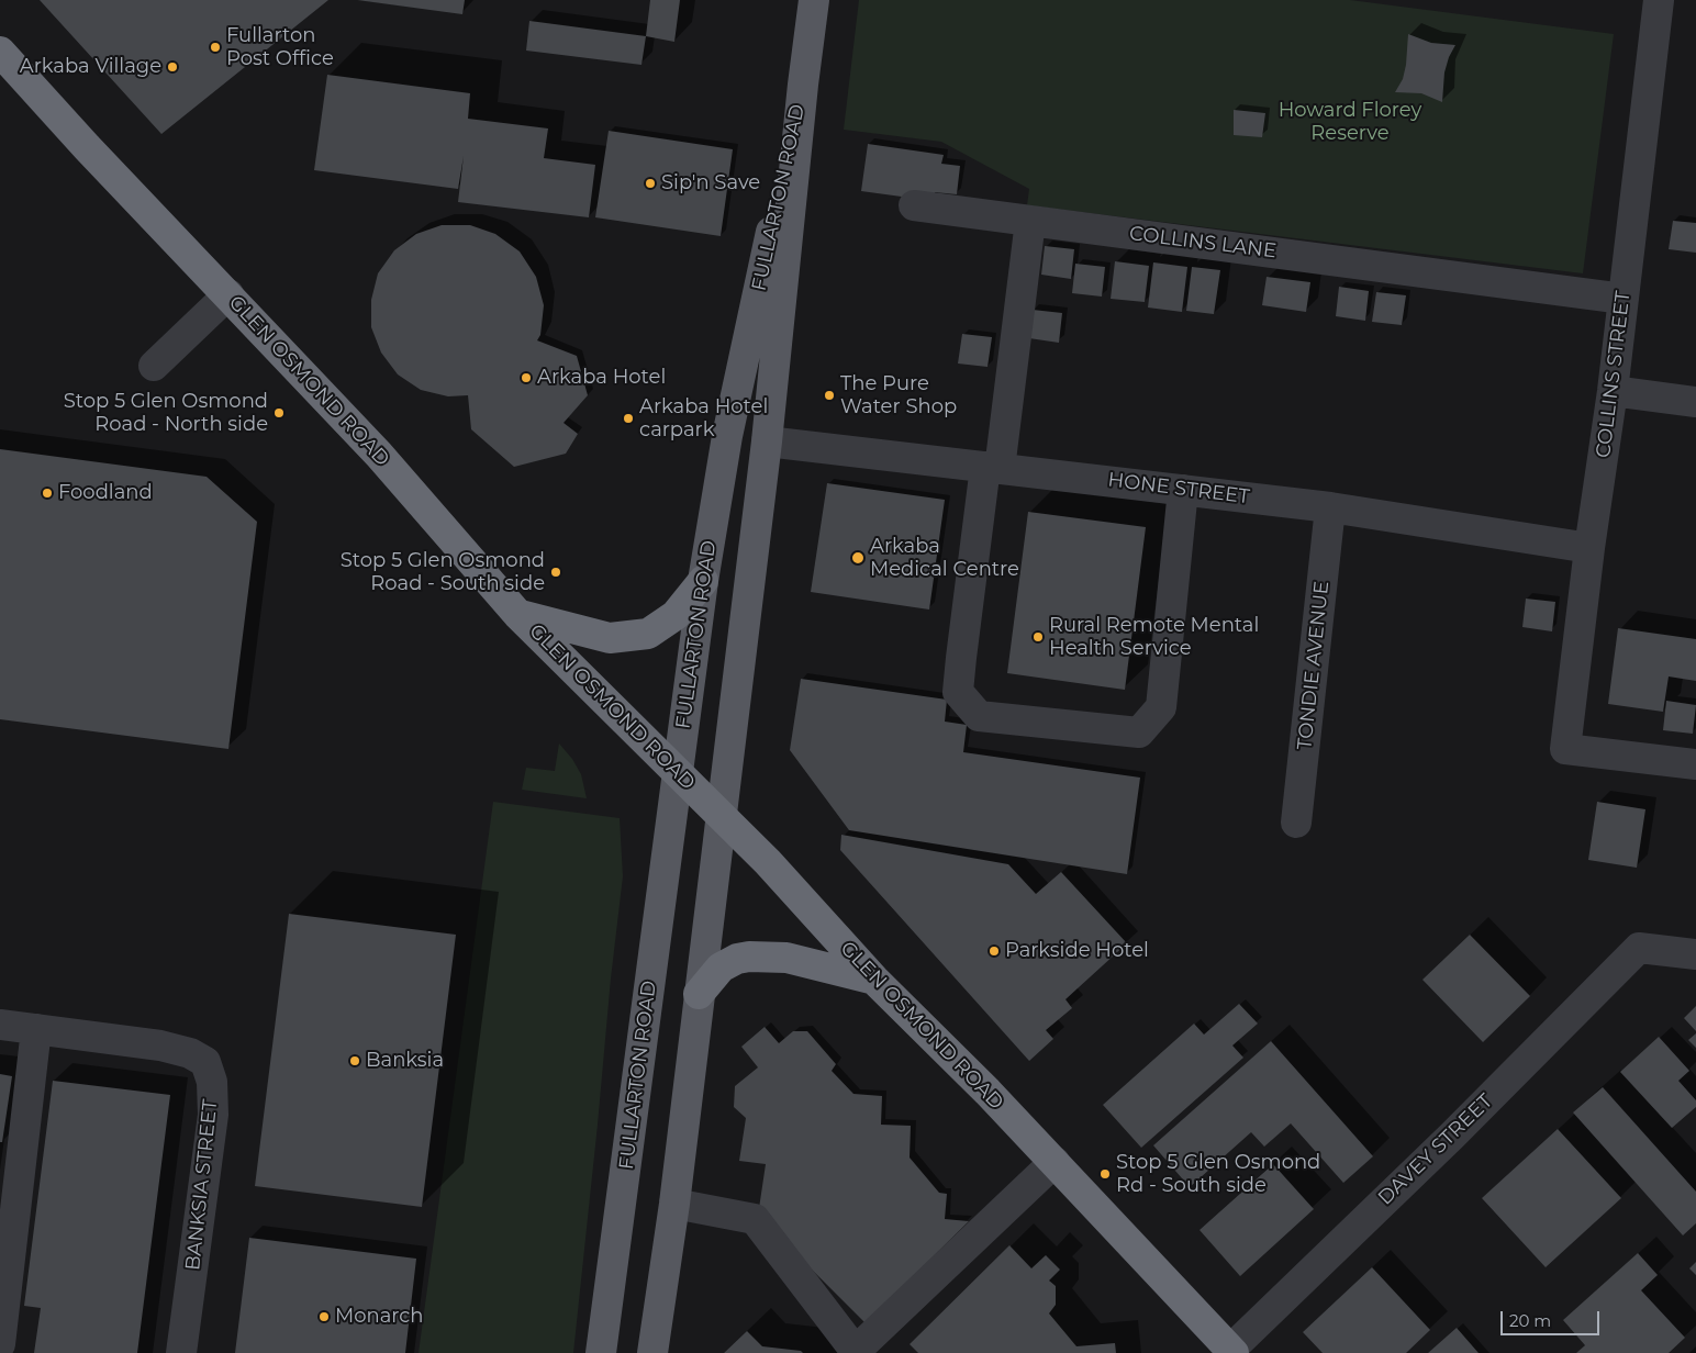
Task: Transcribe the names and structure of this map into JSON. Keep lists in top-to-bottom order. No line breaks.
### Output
{"streets":{"highway":["GLEN OSMOND ROAD"],"main road":["FULLARTON ROAD"],"street":["COLLINS LANE","COLLINS STREET","HONE STREET","TONDIE AVENUE","DAVEY STREET","BANKSIA STREET"]},"crossings":[["FULLARTON ROAD","GLEN OSMOND ROAD"],["FULLARTON ROAD","HONE STREET"],["COLLINS LANE","COLLINS STREET"],["COLLINS STREET","HONE STREET"],["GLEN OSMOND ROAD","DAVEY STREET"],["HONE STREET","TONDIE AVENUE"]],"parks":["Howard Florey Reserve"],"places":["Fullarton Post Office","Arkaba Village","Sip'n Save","Arkaba Hotel","The Pure Water Shop","Stop 5 Glen Osmond Road - North side","Arkaba Hotel carpark","Foodland","Arkaba Medical Centre","Stop 5 Glen Osmond Road - South side","Rural Remote Mental Health Service","Parkside Hotel","Banksia","Stop 5 Glen Osmond Rd - South side","Monarch"],"scale_bar":"20 m"}
